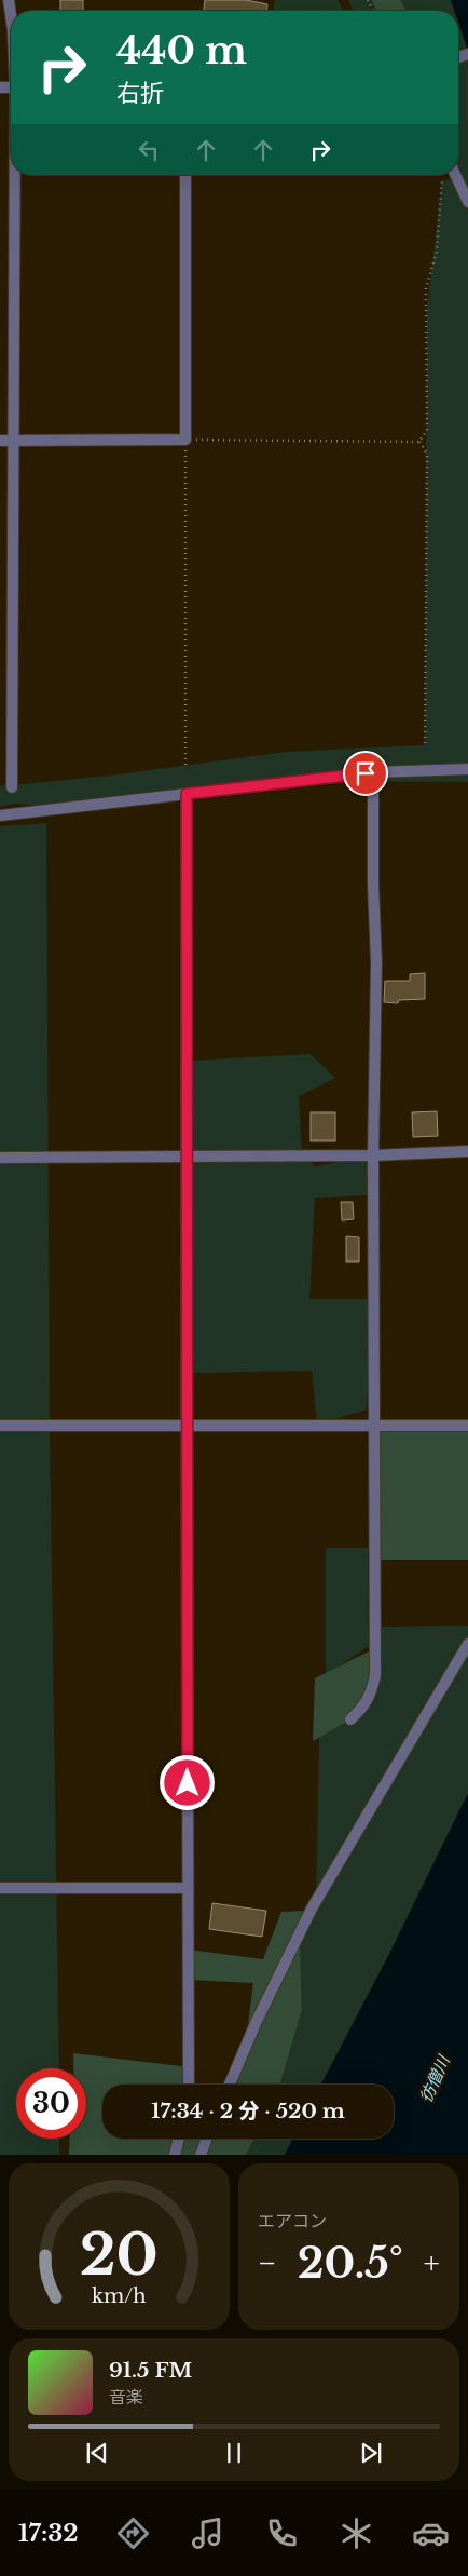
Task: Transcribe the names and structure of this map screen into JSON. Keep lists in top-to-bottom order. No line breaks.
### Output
{"water":["彷僧川"],"page":{"turn":["440 m","右折"],"limit":"30","trip":"17:34 · 2 分 · 520 m","tile":"エアコン","heat":["−","20.5°","+"],"song":["91.5 FM","音楽"],"tabs":"17:32","gauge":["20","km/h"]}}
